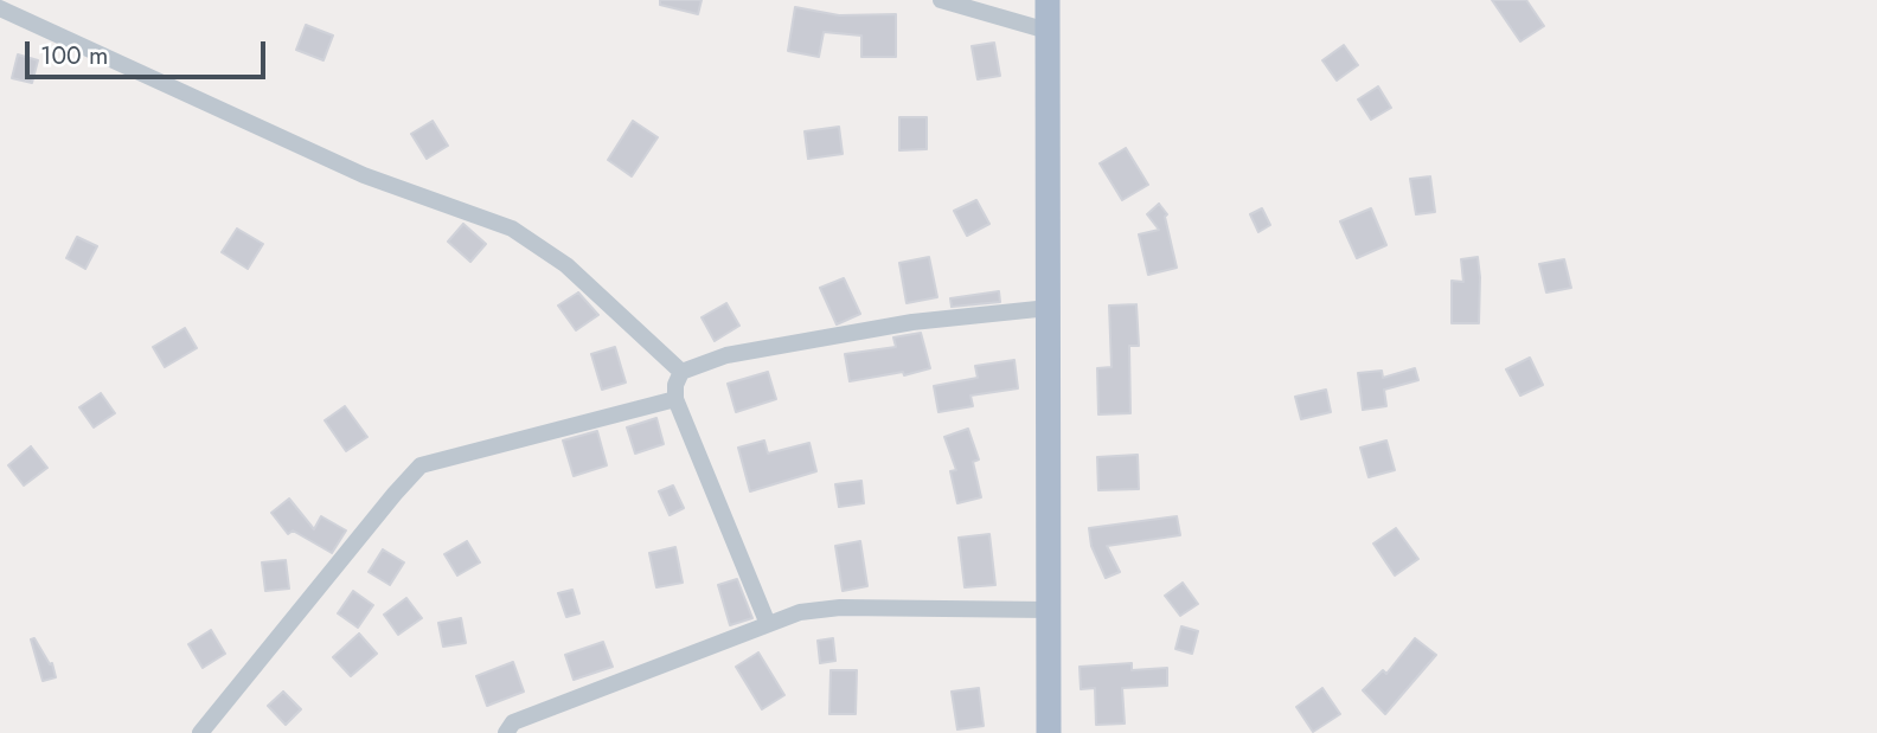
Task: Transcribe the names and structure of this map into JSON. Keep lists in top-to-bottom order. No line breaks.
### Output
{"scale_bar":"100 m"}
